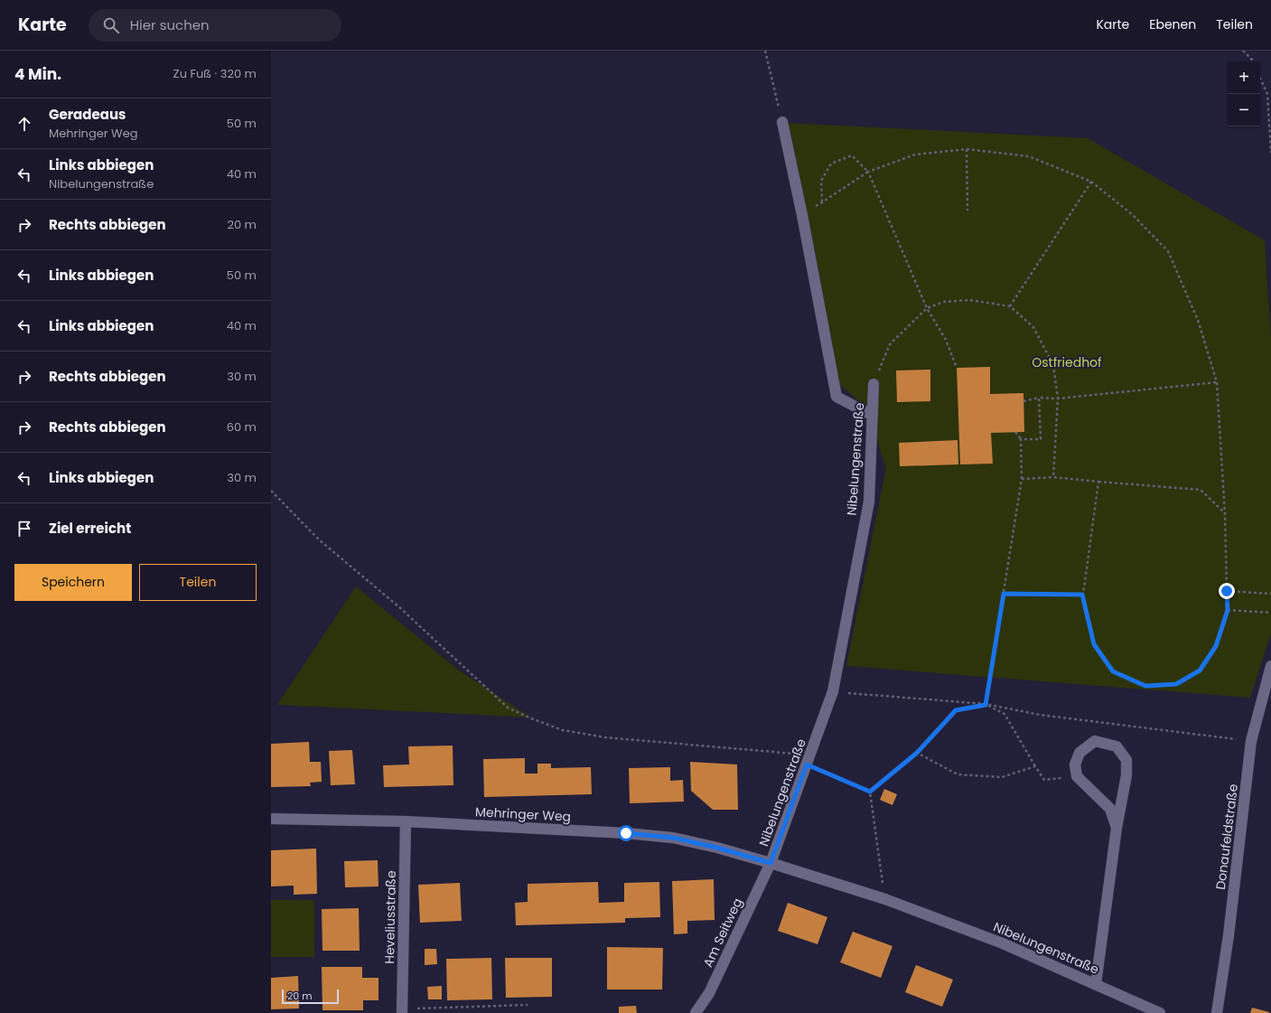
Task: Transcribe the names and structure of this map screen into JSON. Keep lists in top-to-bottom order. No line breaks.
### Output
{"streets":{"street":["Nibelungenstraße","Mehringer Weg","Donaufeldstraße","Heveliusstraße","Am Seitweg"]},"crossings":[["Nibelungenstraße","Mehringer Weg"],["Nibelungenstraße","Am Seitweg"],["Mehringer Weg","Heveliusstraße"],["Mehringer Weg","Am Seitweg"]],"parks":["Ostfriedhof"],"scale_bar":"20 m","page":{"header":"Karte","search":"Hier suchen","nav":["Karte","Ebenen","Teilen"],"heading":["4 Min.","Zu Fuß · 320 m"],"map_buttons":["+","−"],"list":[["Geradeaus","Mehringer Weg","50 m"],["Links abbiegen","Nibelungenstraße","40 m"],["Rechts abbiegen","20 m"],["Links abbiegen","50 m"],["Links abbiegen","40 m"],["Rechts abbiegen","30 m"],["Rechts abbiegen","60 m"],["Links abbiegen","30 m"],"Ziel erreicht"],"buttons":["Speichern","Teilen"],"scale":"20 m"}}
